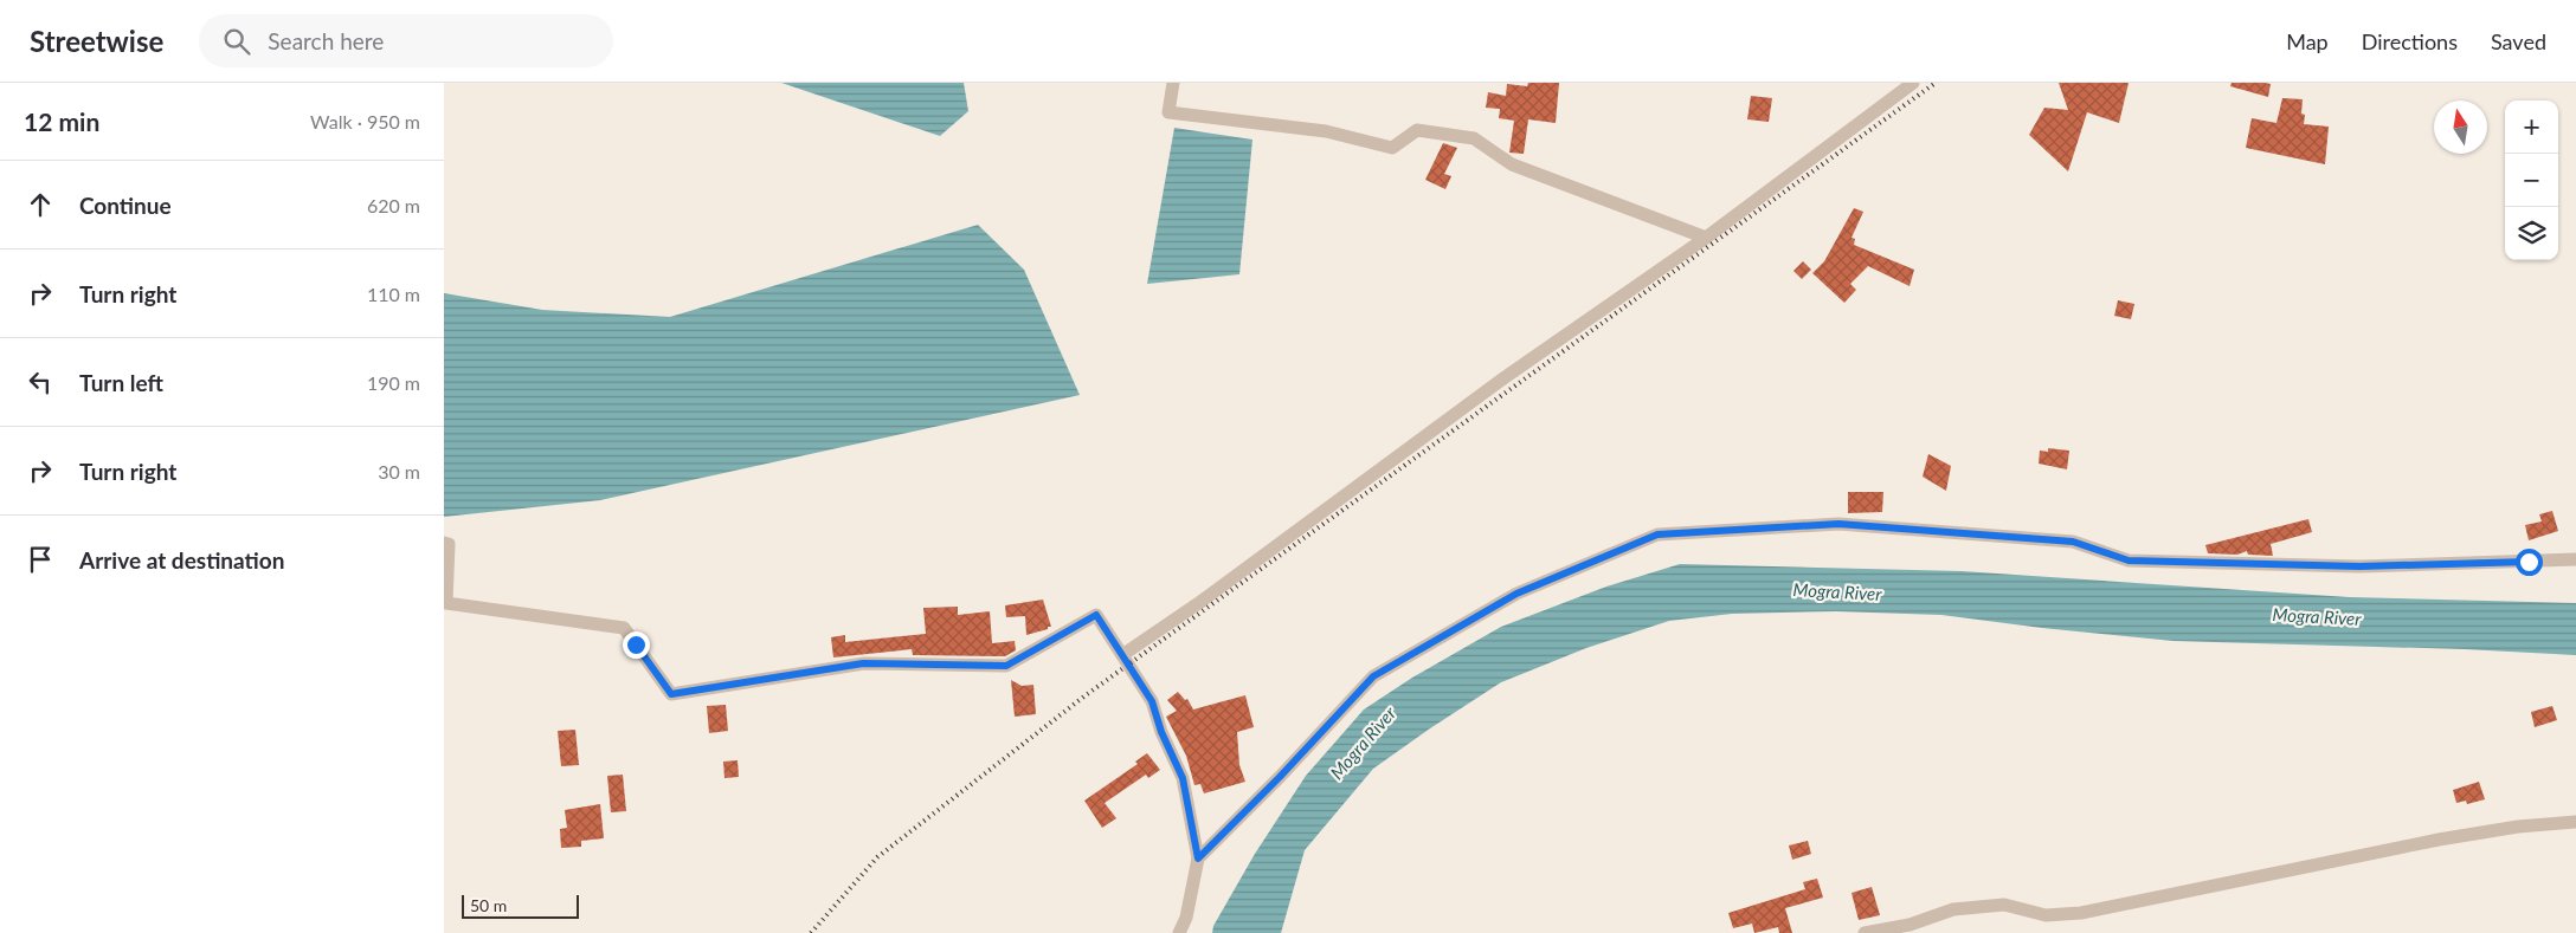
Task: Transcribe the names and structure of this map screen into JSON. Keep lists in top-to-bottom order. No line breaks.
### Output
{"water":["Mogra River"],"scale_bar":"50 m","north":"top","page":{"header":"Streetwise","search":"Search here","nav":["Map","Directions","Saved"],"heading":["12 min","Walk · 950 m"],"map_buttons":["+","−"],"list":[["Continue","620 m"],["Turn right","110 m"],["Turn left","190 m"],["Turn right","30 m"],"Arrive at destination"],"scale":"50 m"}}
